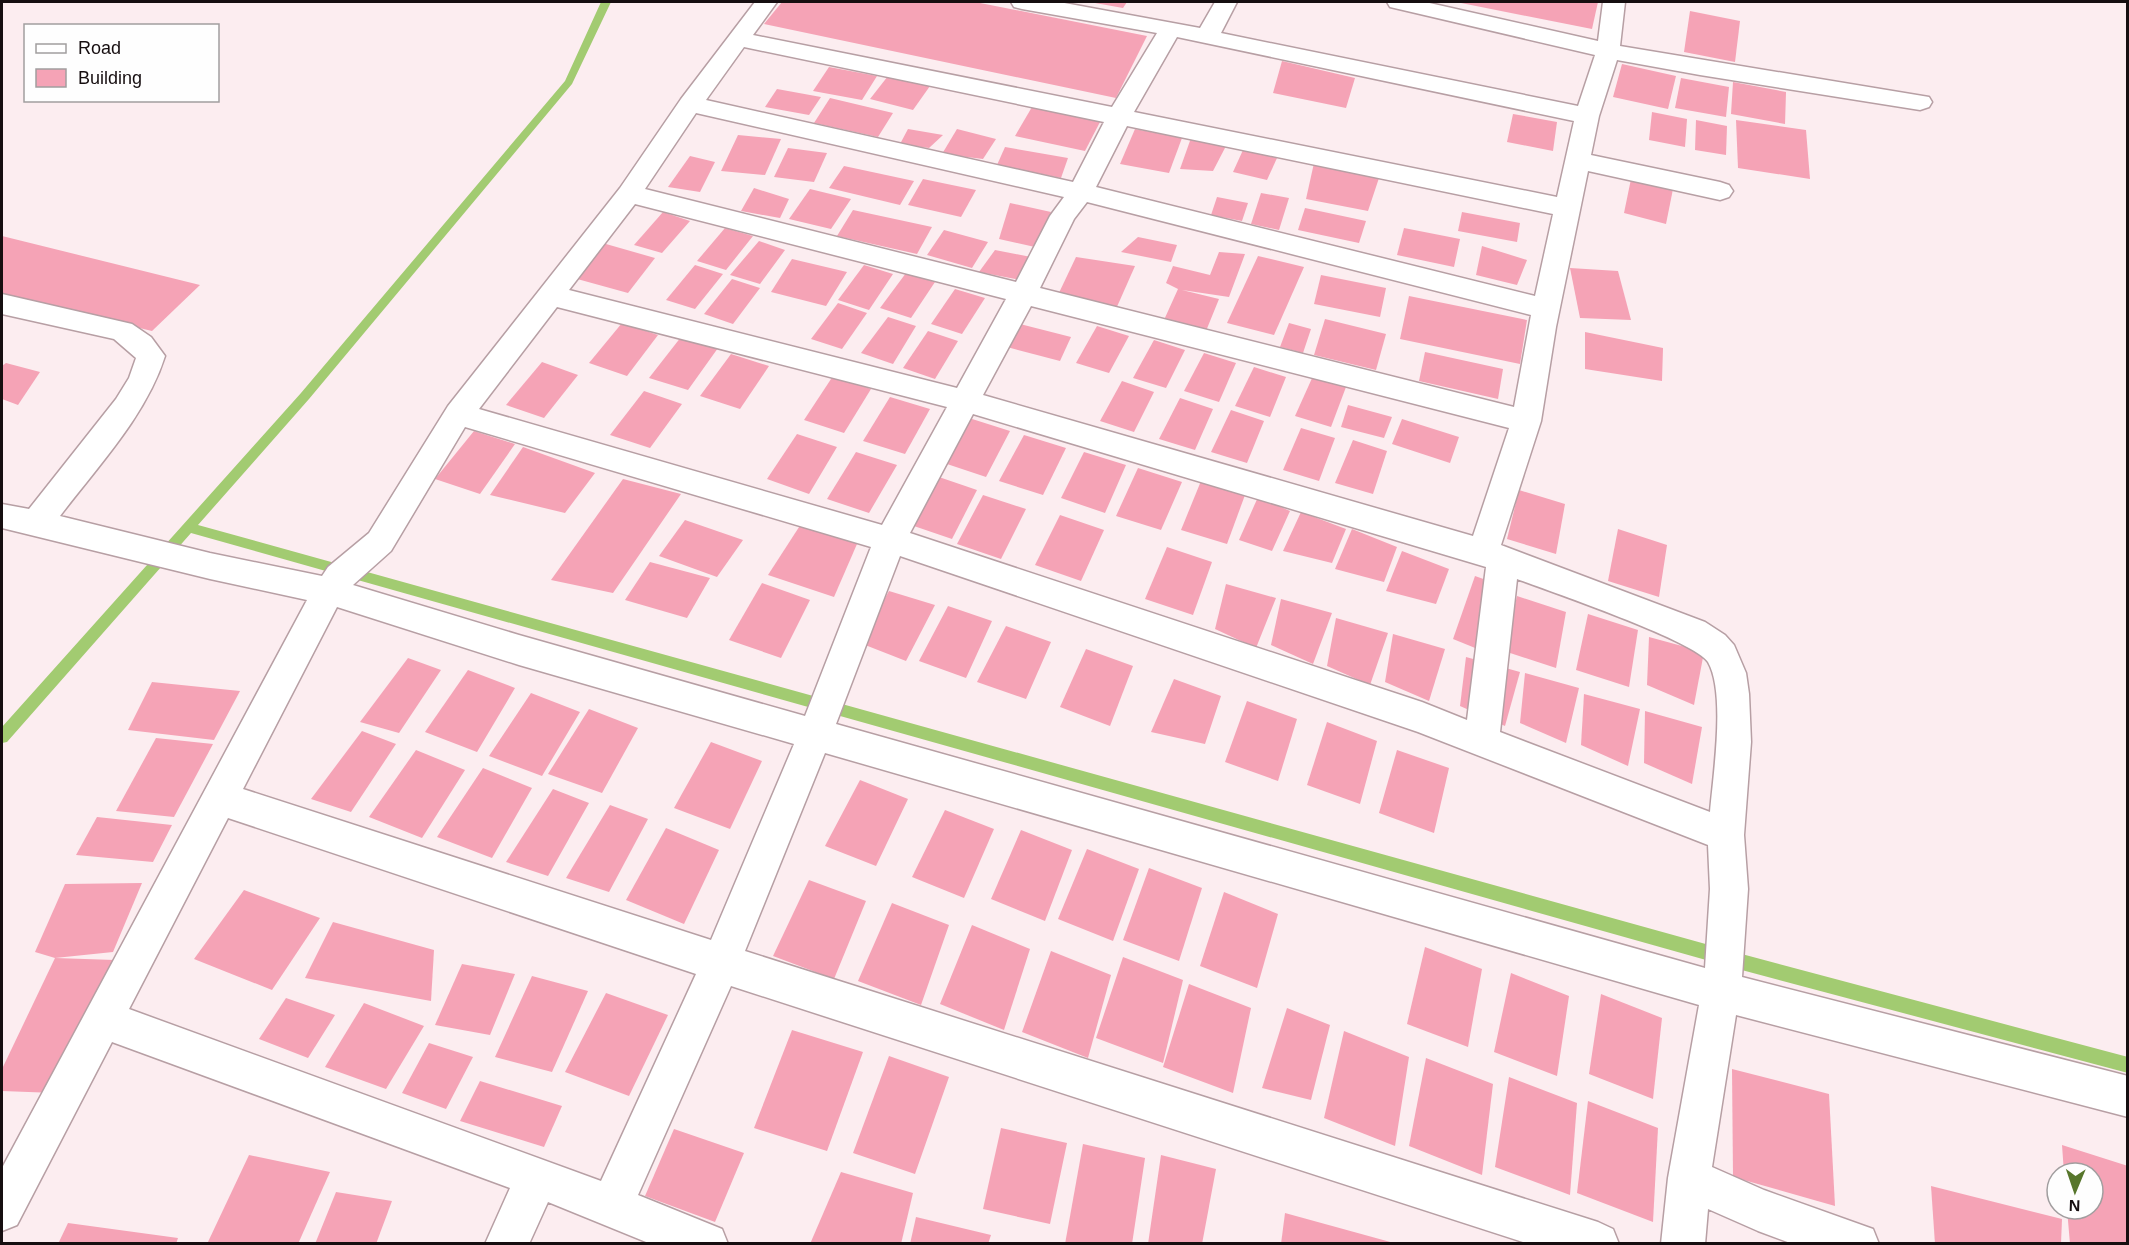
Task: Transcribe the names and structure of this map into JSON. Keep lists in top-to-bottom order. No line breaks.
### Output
{"legend":["Road","Building"],"north":"bottom"}
